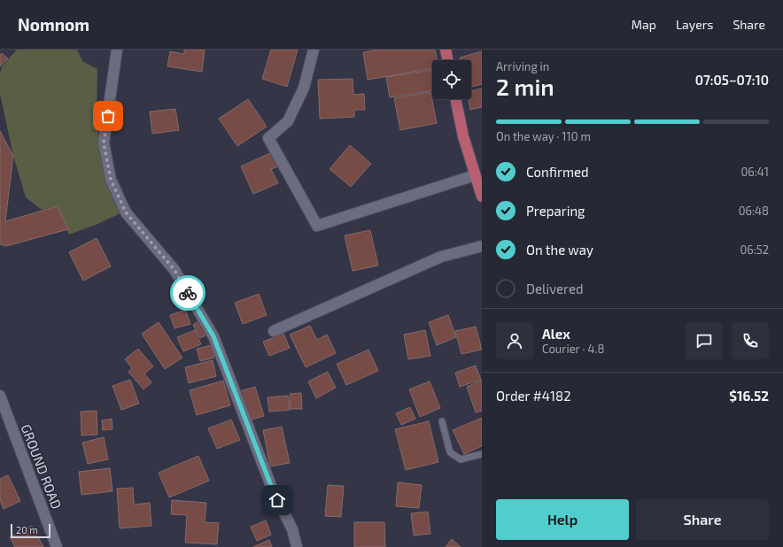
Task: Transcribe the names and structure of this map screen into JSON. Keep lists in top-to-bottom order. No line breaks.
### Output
{"streets":{"street":["GROUND ROAD"]},"scale_bar":"20 m","page":{"header":"Nomnom","nav":["Map","Layers","Share"],"heading":["2 min","Arriving in","07:05–07:10"],"panel":["Alex","Courier · 4.8","Order #4182","$16.52"],"bar":"On the way · 110 m","list":[["Confirmed","06:41"],["Preparing","06:48"],["On the way","06:52"],"Delivered"],"buttons":["Help","Share"],"scale":"20 m"}}
